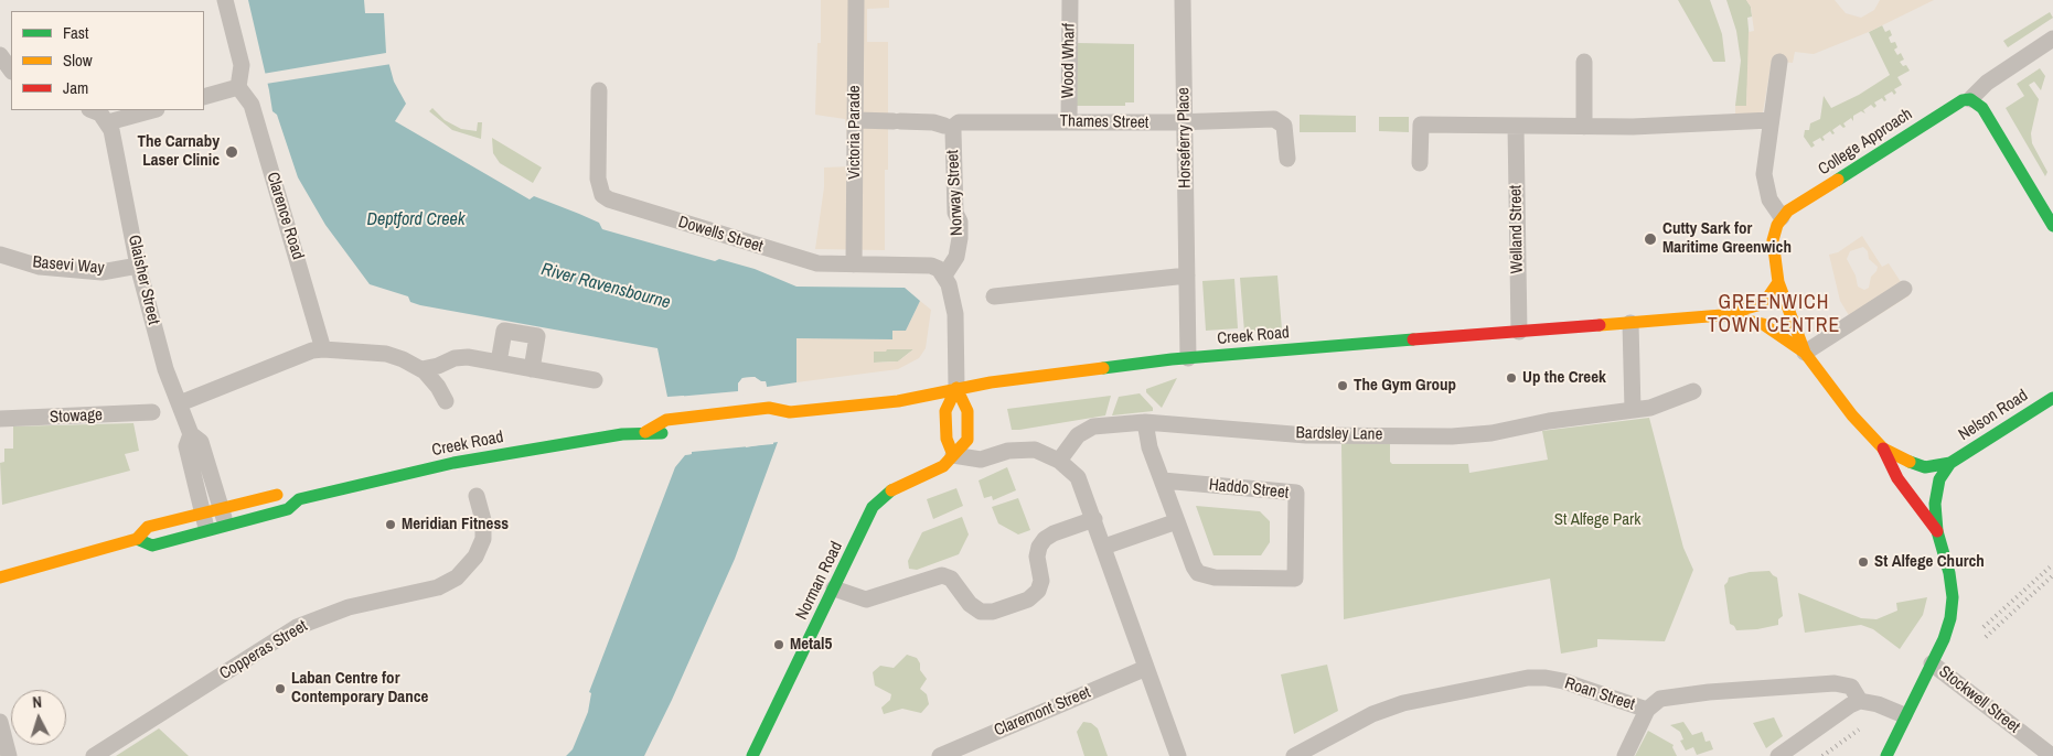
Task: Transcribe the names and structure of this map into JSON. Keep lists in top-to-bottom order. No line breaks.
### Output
{"streets":{"main road":["College Approach","Creek Road","Nelson Road","Norman Road"],"street":["Wood Wharf","Thames Street","Victoria Parade","Horseferry Place","Norway Street","Clarence Road","Welland Street","Dowells Street","Basevi Way","Glaisher Street","Stowage","Bardsley Lane","Haddo Street","Copperas Street","Roan Street","Stockwell Street","Claremont Street"]},"crossings":[["Wood Wharf","Thames Street"],["Thames Street","Victoria Parade"],["Thames Street","Horseferry Place"],["Thames Street","Norway Street"],["Victoria Parade","Dowells Street"],["Horseferry Place","Creek Road"],["Norway Street","Dowells Street"],["Welland Street","Creek Road"],["Basevi Way","Glaisher Street"],["Glaisher Street","Creek Road"],["Creek Road","Norman Road"],["Bardsley Lane","Haddo Street"]],"districts":["GREENWICH TOWN CENTRE"],"water":["Deptford Creek","River Ravensbourne"],"parks":["St Alfege Park"],"places":["The Carnaby Laser Clinic","Cutty Sark for Maritime Greenwich","Up the Creek","The Gym Group","Meridian Fitness","St Alfege Church","Metal5","Laban Centre for Contemporary Dance"],"legend":["Fast","Slow","Jam"],"north":"top"}
